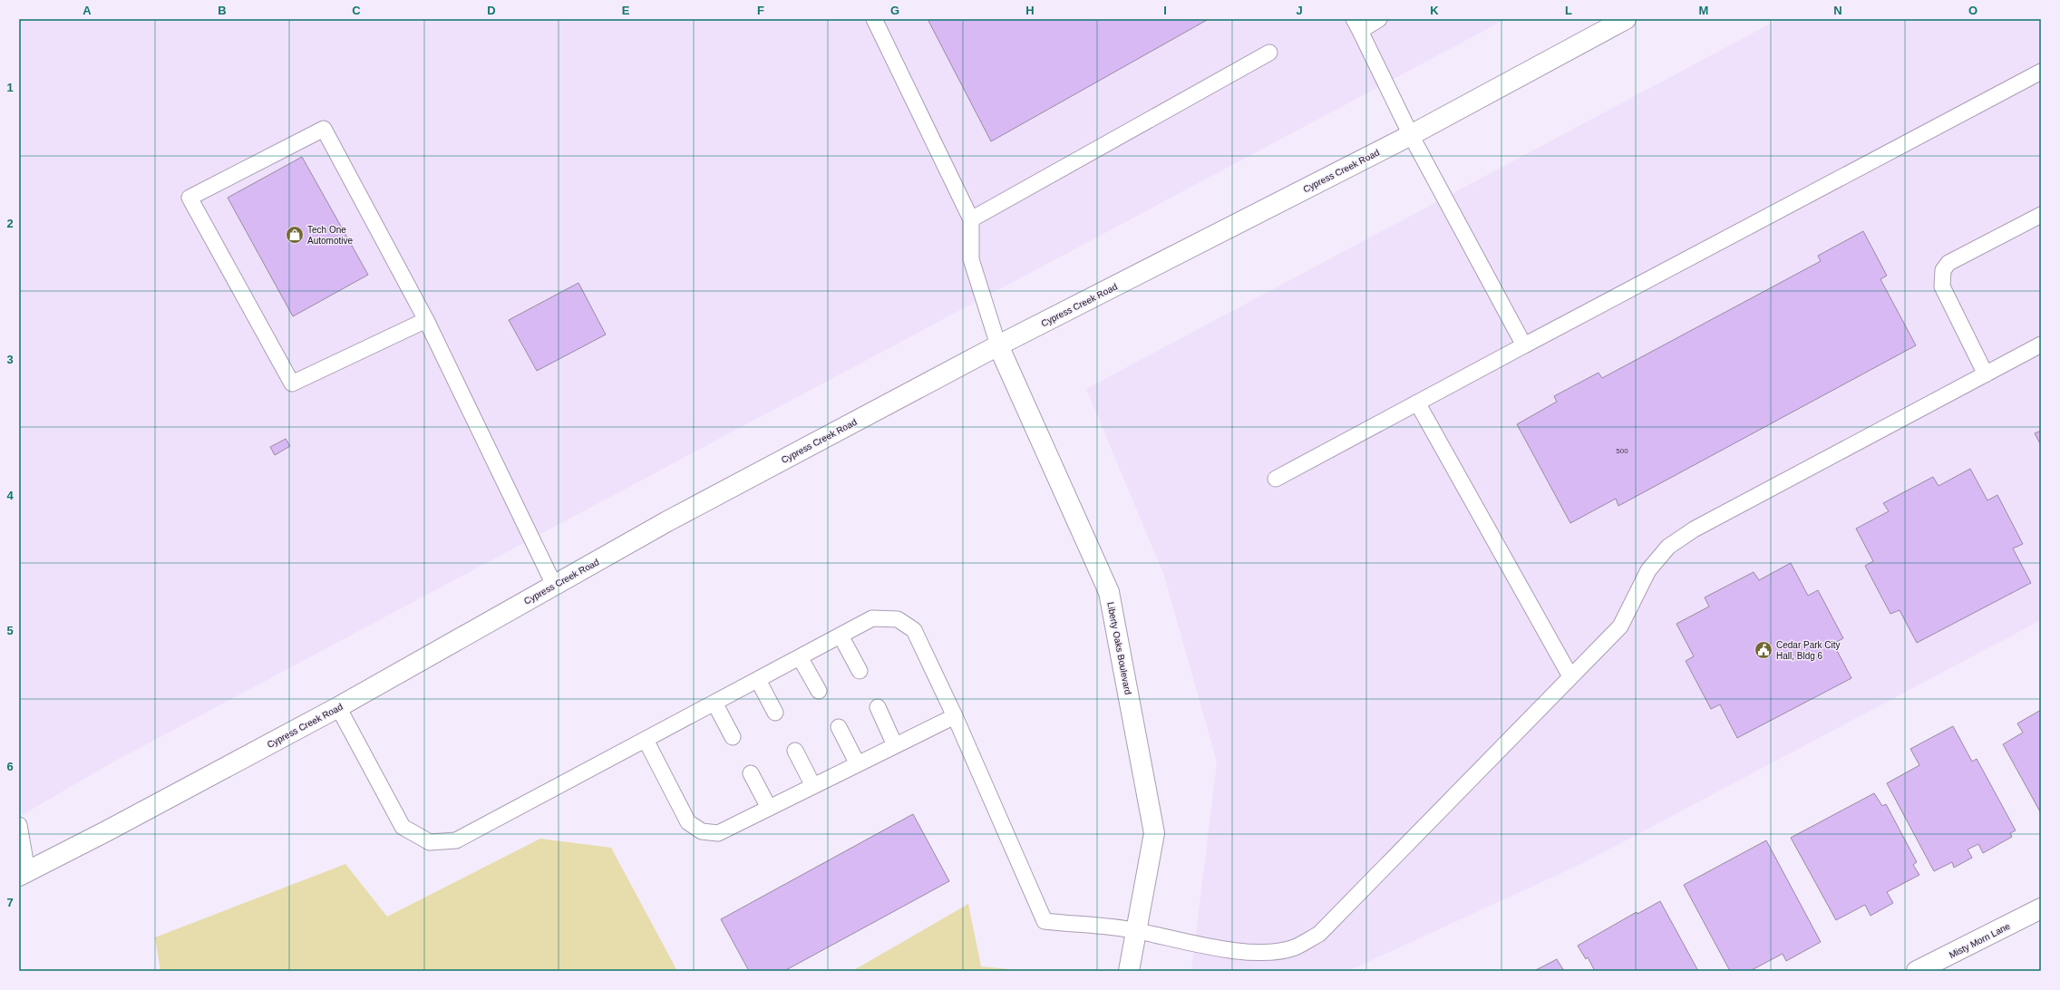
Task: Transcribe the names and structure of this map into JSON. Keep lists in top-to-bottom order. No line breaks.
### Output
{"streets":{"main road":["Cypress Creek Road","Liberty Oaks Boulevard","Misty Morn Lane"]},"crossings":[["Cypress Creek Road","Liberty Oaks Boulevard"]],"places":{"shop":["Tech One Automotive"],"public building":["Cedar Park City Hall, Bldg 6"]},"house_numbers":["500"],"grid":{"columns":["A","B","C","D","E","F","G","H","I","J","K","L","M","N","O"],"rows":["1","2","3","4","5","6","7"]}}
